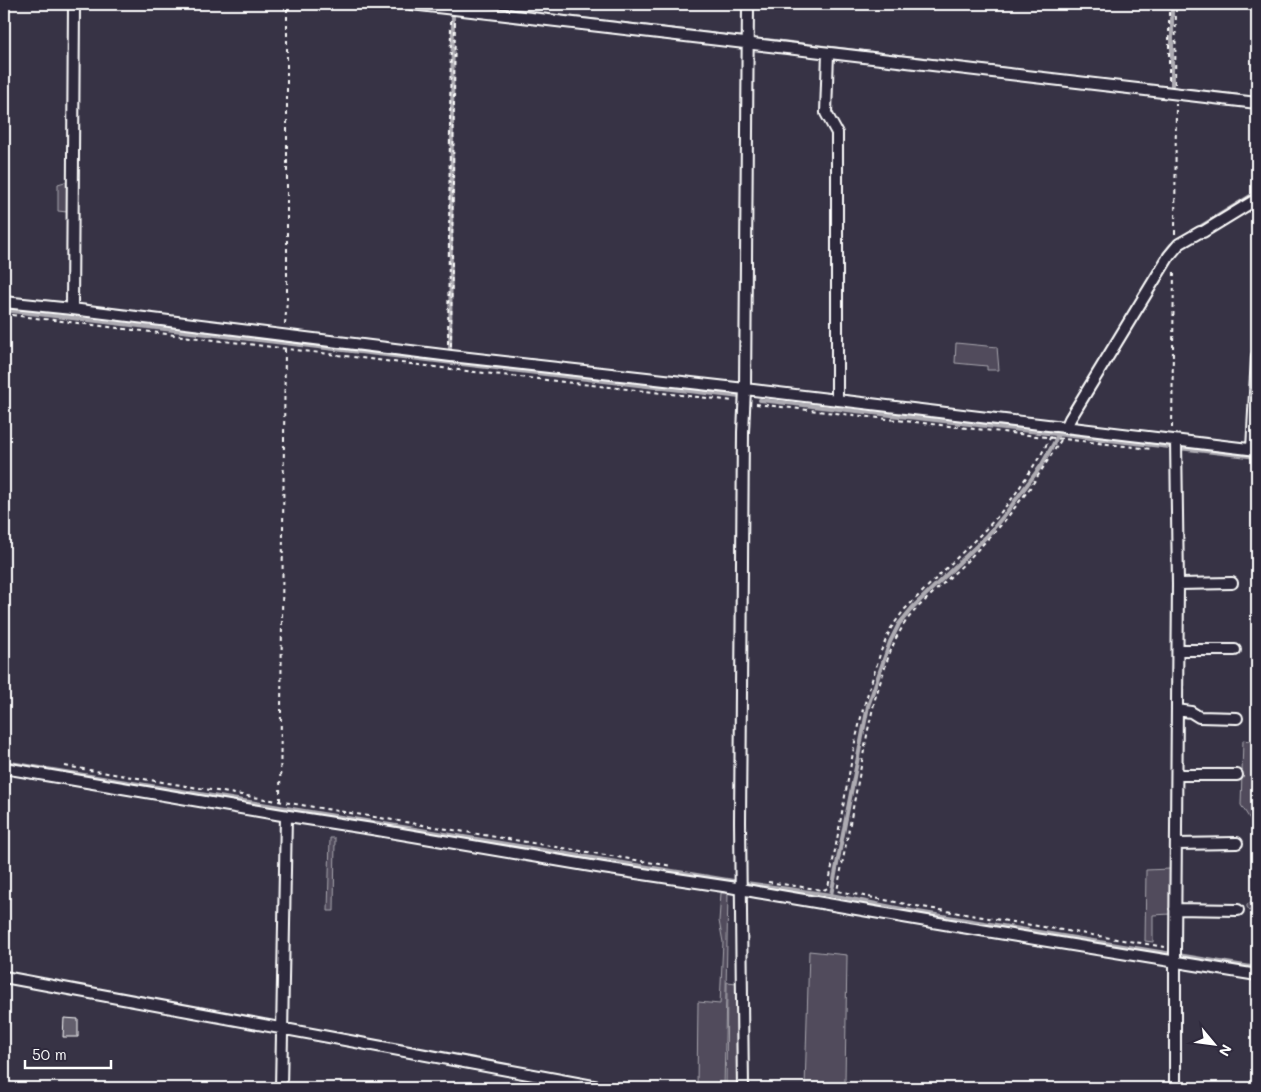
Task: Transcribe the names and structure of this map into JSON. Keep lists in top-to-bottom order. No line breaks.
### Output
{"scale_bar":"50 m","north":"bottom right"}
